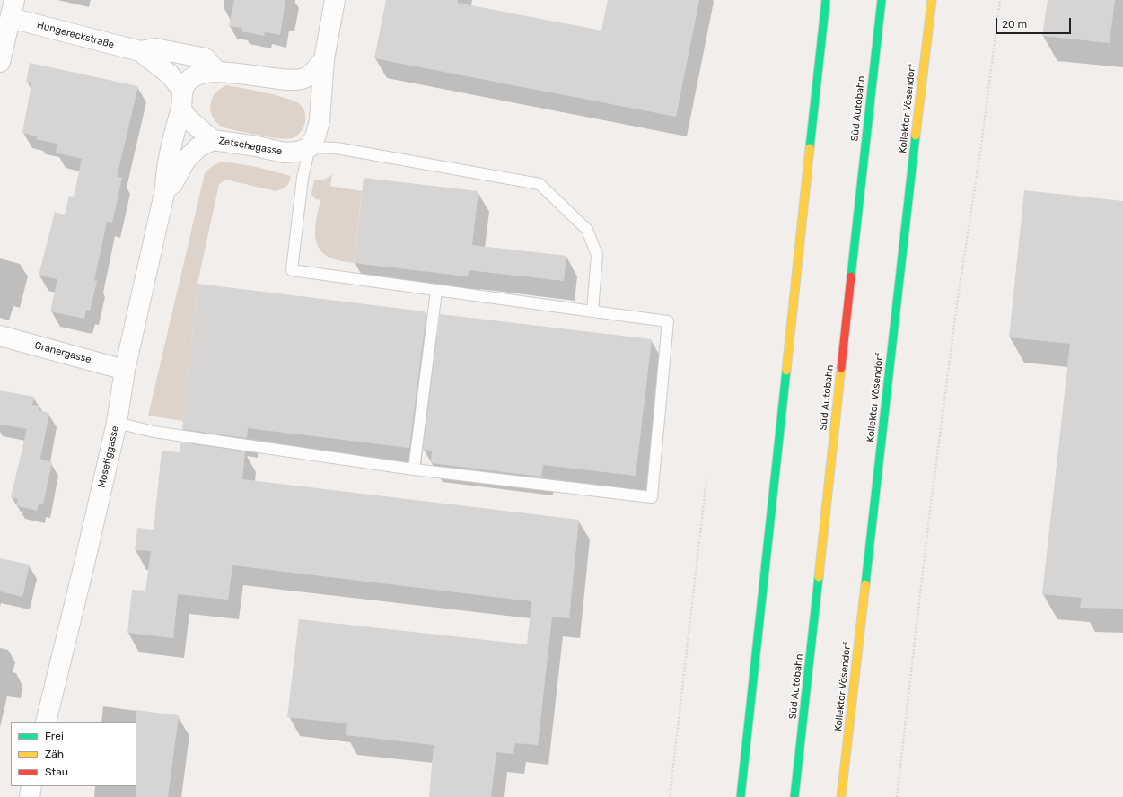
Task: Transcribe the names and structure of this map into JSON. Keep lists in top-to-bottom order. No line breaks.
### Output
{"streets":{"highway":["Süd Autobahn","Kollektor Vösendorf"],"street":["Hungereckstraße","Zetschegasse","Granergasse","Mosetiggasse"]},"crossings":[["Zetschegasse","Mosetiggasse"],["Granergasse","Mosetiggasse"]],"legend":["Frei","Zäh","Stau"],"scale_bar":"20 m"}
